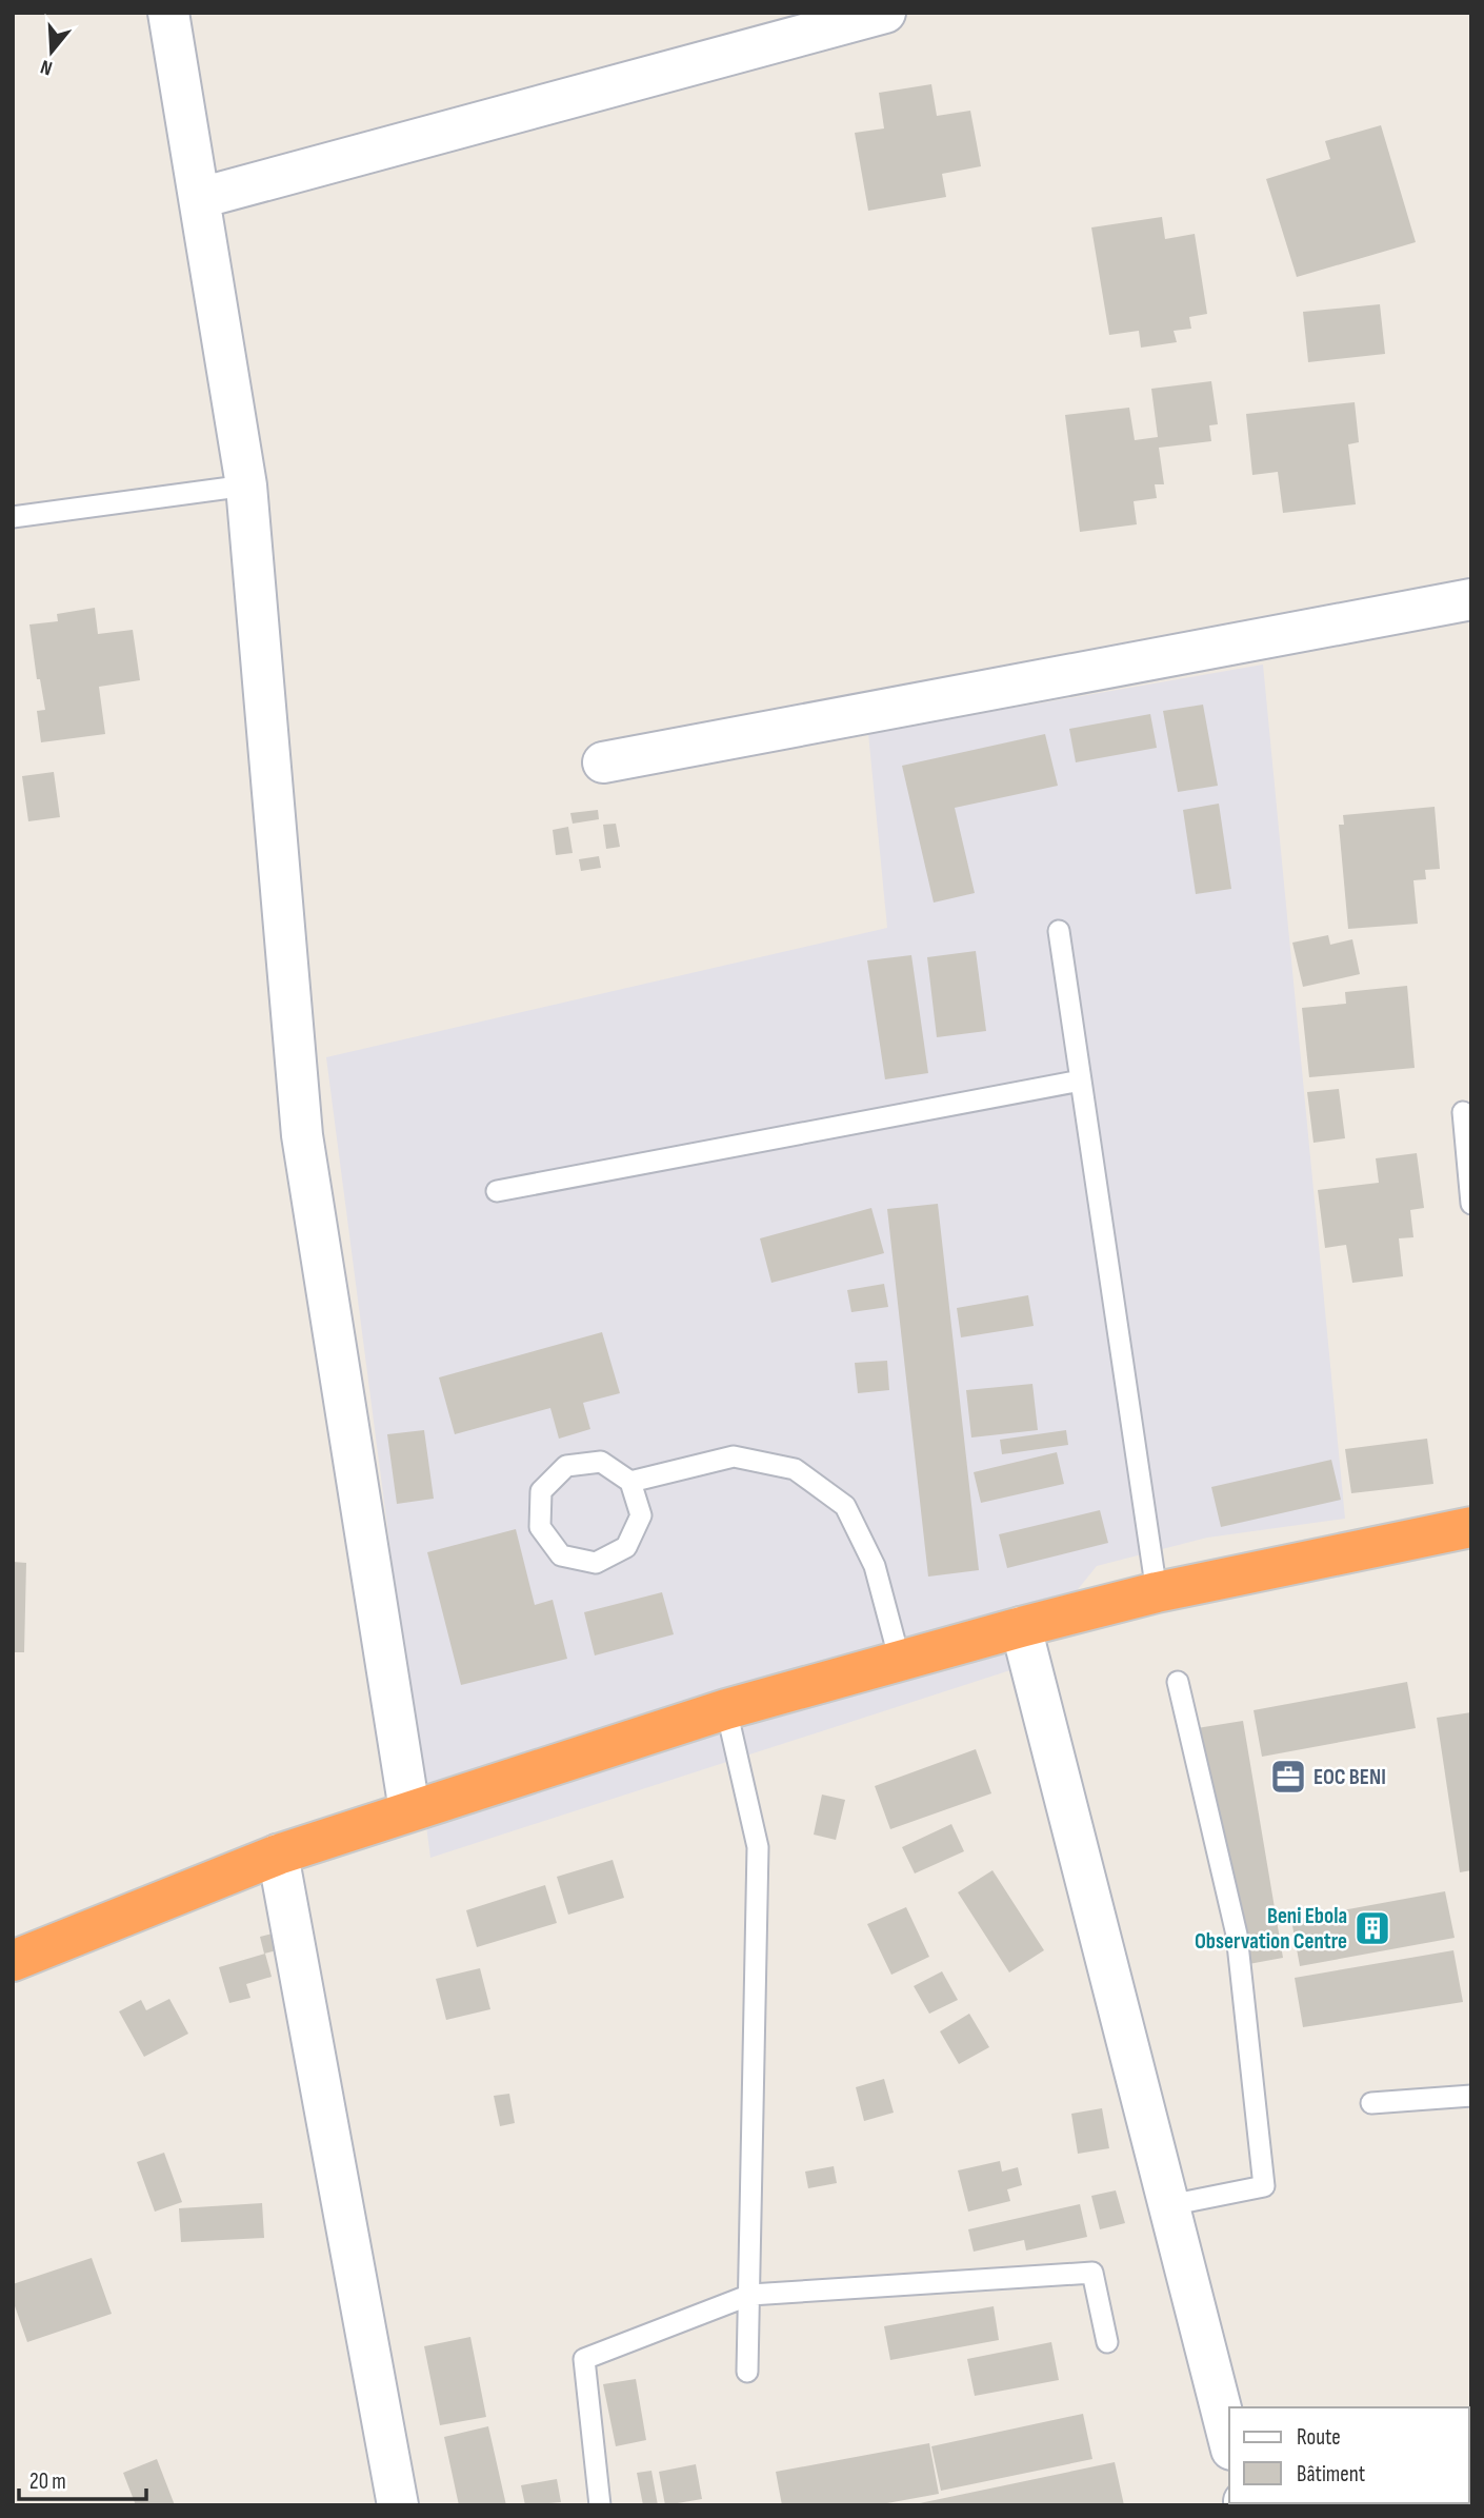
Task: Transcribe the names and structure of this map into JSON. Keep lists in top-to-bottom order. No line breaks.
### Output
{"places":{"office":["EOC BENI"],"building":["Beni Ebola Observation Centre"]},"legend":["Route","Bâtiment"],"scale_bar":"20 m","north":"bottom"}
